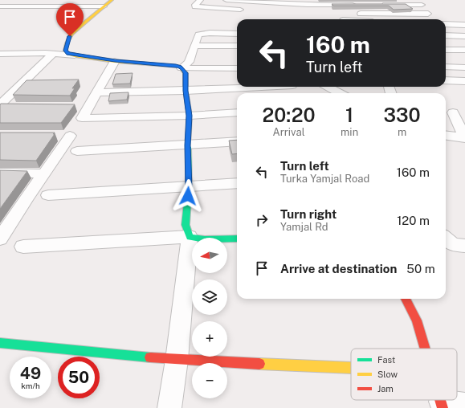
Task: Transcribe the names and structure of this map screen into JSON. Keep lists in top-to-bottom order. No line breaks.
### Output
{"legend":["Fast","Slow","Jam"],"north":"left","page":{"turn":["160 m","Turn left"],"eta":["20:20","Arrival","1","min","330","m"],"list":[{"name":"Turn left","note":"Turka Yamjal Road","value":"160 m"},{"name":"Turn right","note":"Yamjal Rd","value":"120 m"},{"name":"Arrive at destination","value":"50 m"}],"map_buttons":["+","−"],"speed":"49 km/h","limit":"50"}}
